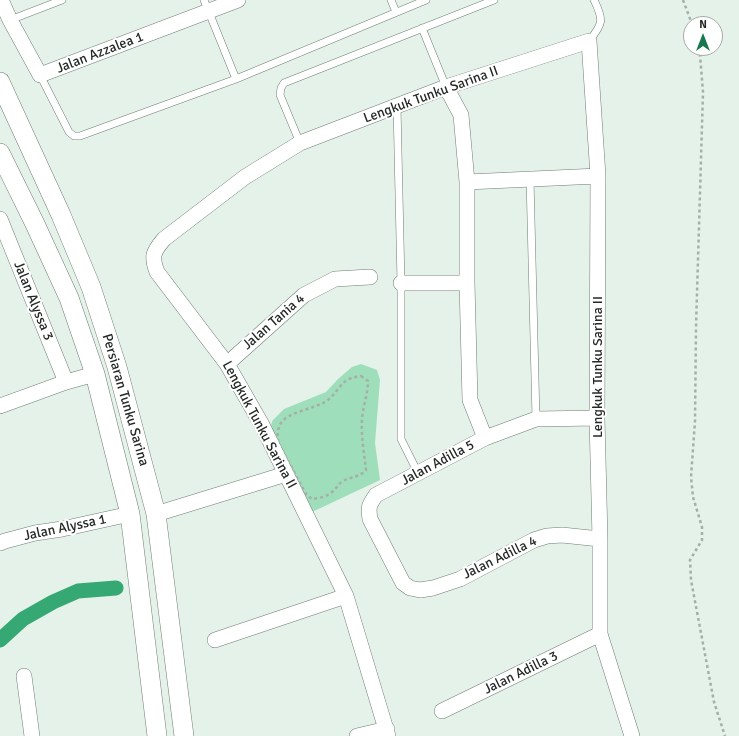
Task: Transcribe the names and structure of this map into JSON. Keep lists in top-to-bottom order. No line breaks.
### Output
{"streets":{"street":["Jalan Azzalea 1","Lengkuk Tunku Sarina II","Jalan Alyssa 3","Jalan Tania 4","Persiaran Tunku Sarina","Jalan Adilla 5","Jalan Alyssa 1","Jalan Adilla 4","Jalan Adilla 3"]},"crossings":[["Lengkuk Tunku Sarina II","Jalan Tania 4"],["Lengkuk Tunku Sarina II","Jalan Adilla 5"],["Lengkuk Tunku Sarina II","Jalan Adilla 4"],["Lengkuk Tunku Sarina II","Jalan Adilla 3"],["Persiaran Tunku Sarina","Jalan Alyssa 1"],["Jalan Adilla 5","Jalan Adilla 4"]],"north":"top"}
